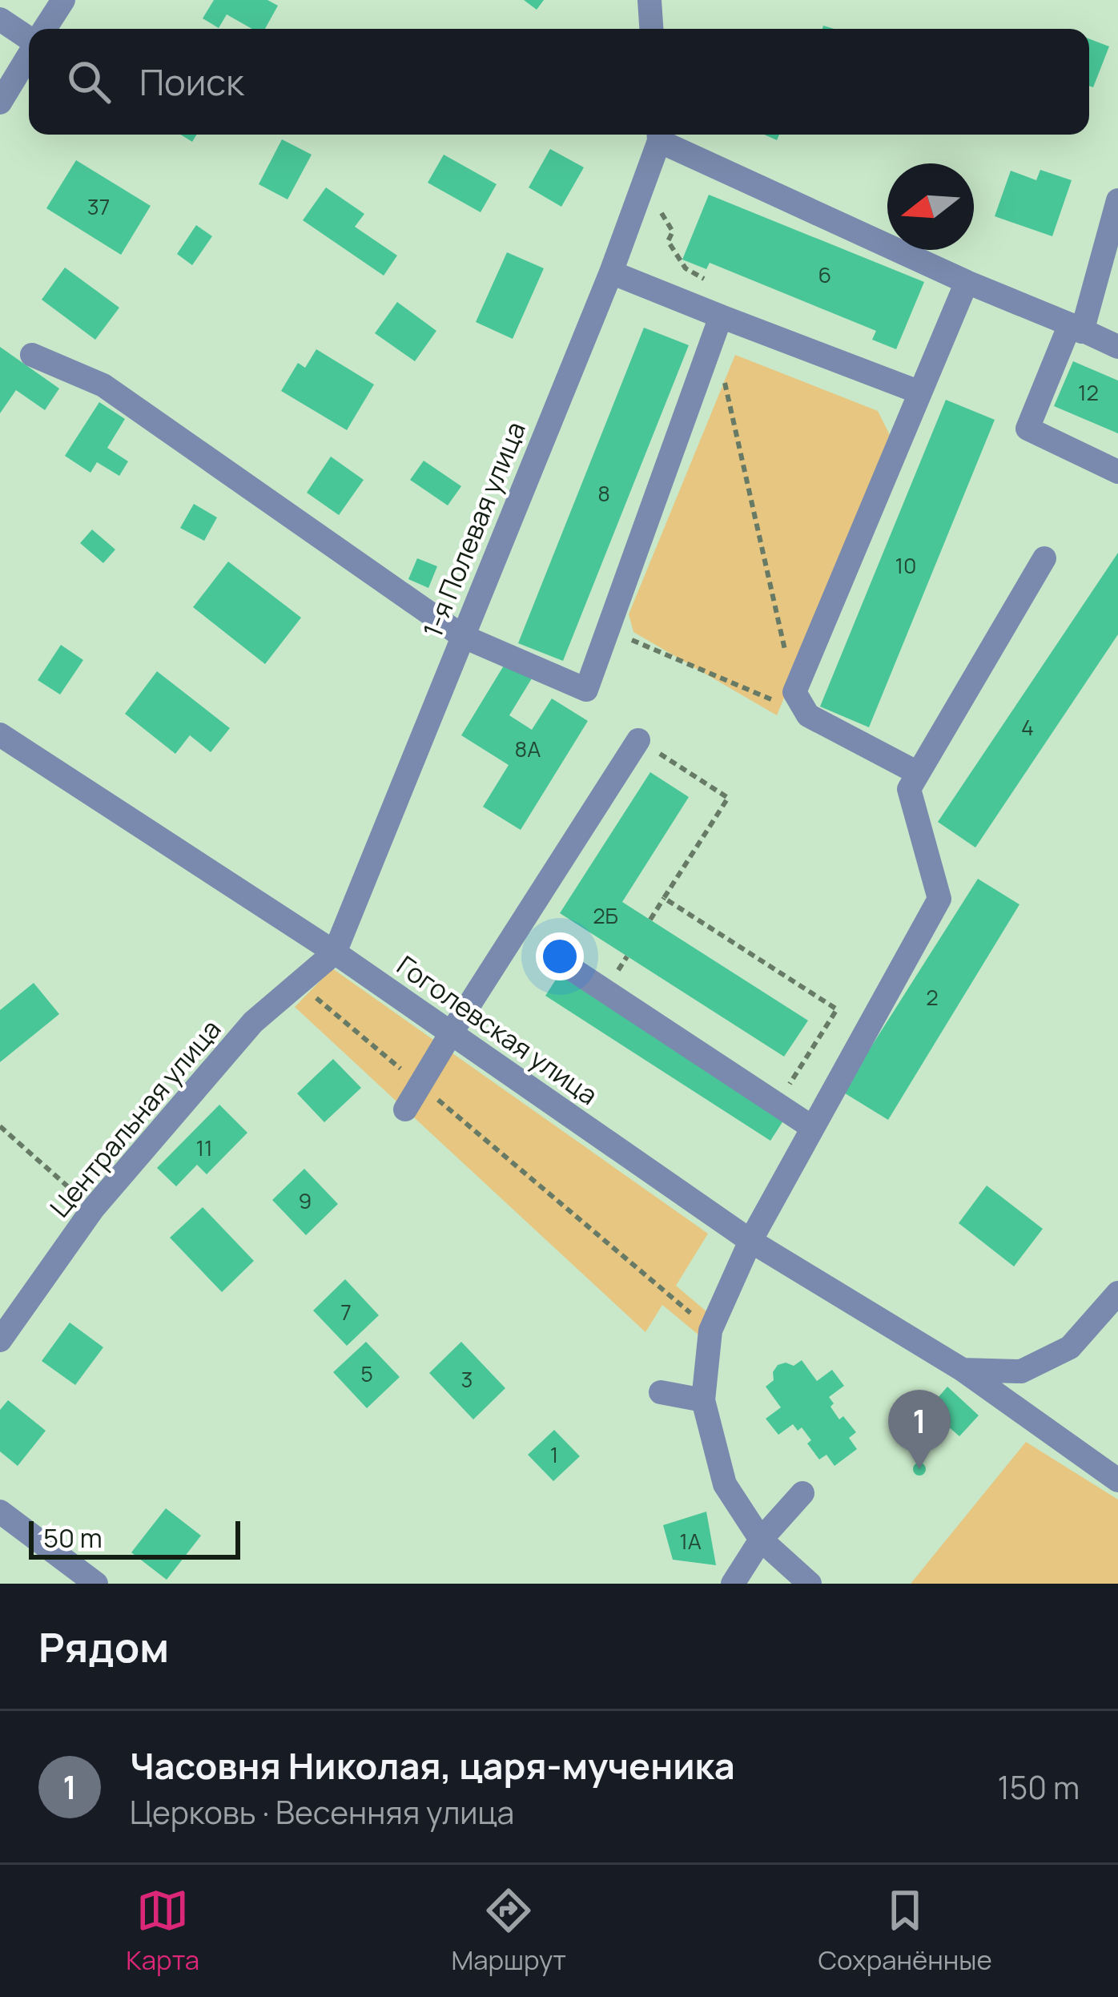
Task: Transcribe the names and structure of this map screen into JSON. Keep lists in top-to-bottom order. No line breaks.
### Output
{"streets":{"street":["1-я Полевая улица","Гоголевская улица","Центральная улица"]},"crossings":[["1-я Полевая улица","Гоголевская улица"],["1-я Полевая улица","Центральная улица"],["Гоголевская улица","Центральная улица"]],"house_numbers":["37","6","12","8","10","4","8А","2Б","2","11","9","7","5","3","1","1А"],"scale_bar":"50 m","north":"left","page":{"search":"Поиск","pins":"1","scale":"50 m","heading":"Рядом","list":[{"mark":"1","name":"Часовня Николая, царя-мученика","note":"Церковь · Весенняя улица","value":"150 m"}],"nav":["Карта","Маршрут","Сохранённые"]}}
